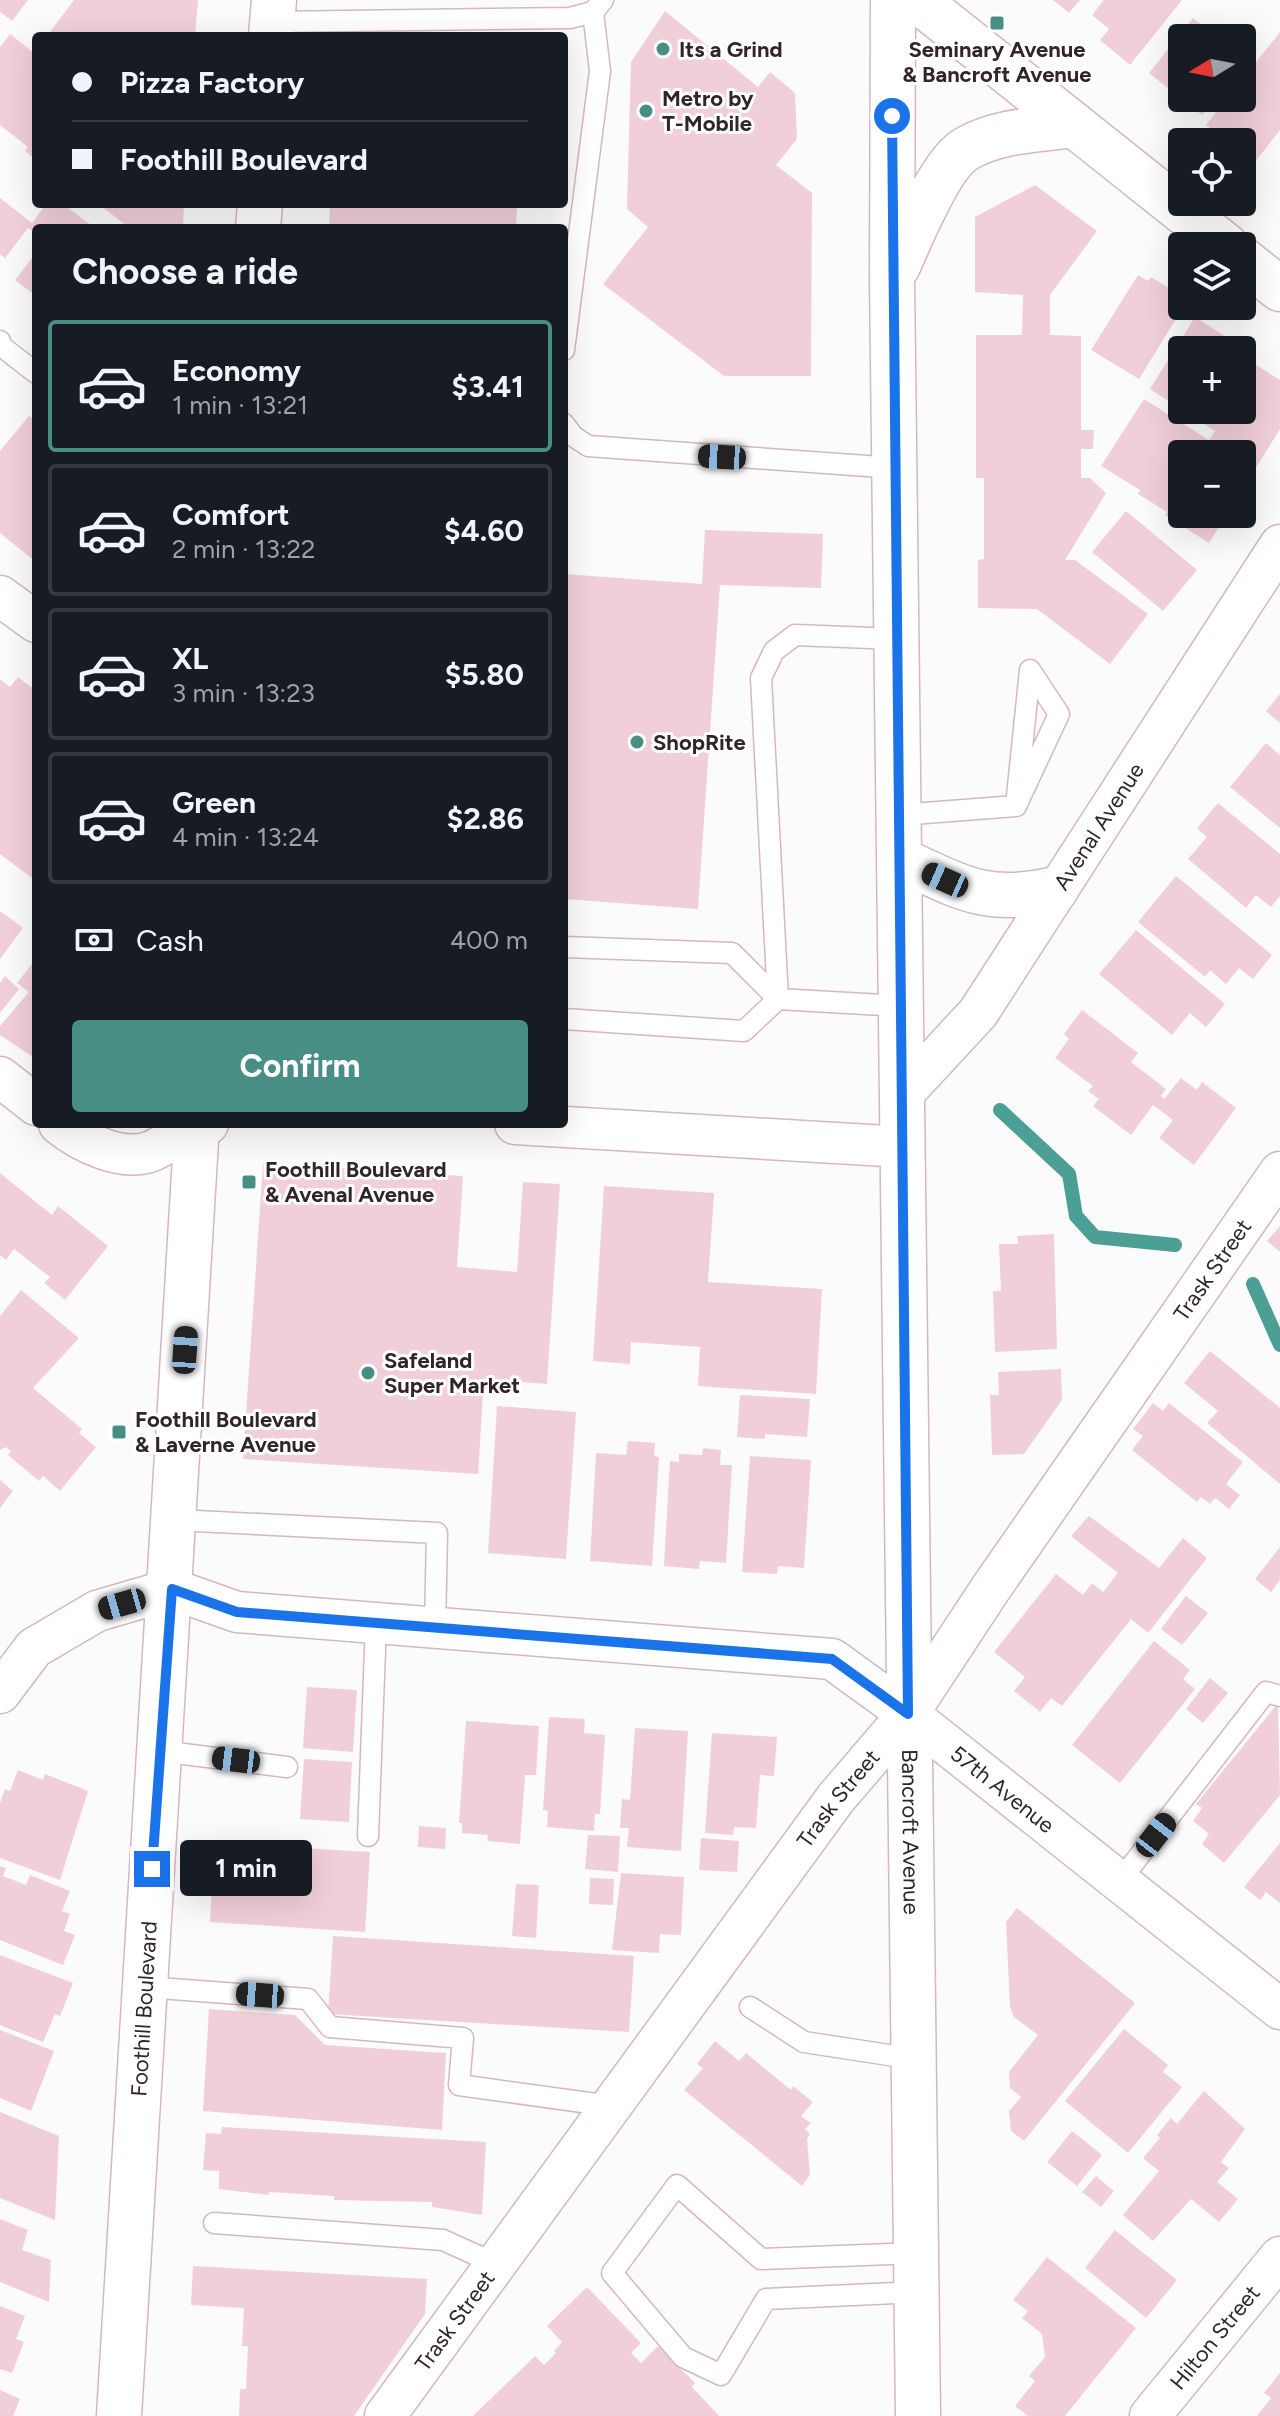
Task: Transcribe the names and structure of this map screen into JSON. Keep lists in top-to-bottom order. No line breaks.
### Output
{"streets":{"street":["Avenal Avenue","Trask Street","57th Avenue","Bancroft Avenue","Foothill Boulevard","Hilton Street"]},"crossings":[["Avenal Avenue","Bancroft Avenue"],["Trask Street","57th Avenue"],["Trask Street","Bancroft Avenue"],["57th Avenue","Bancroft Avenue"],["57th Avenue","Foothill Boulevard"]],"places":{"transit":["Seminary Avenue & Bancroft Avenue","Foothill Boulevard & Avenal Avenue","Foothill Boulevard & Laverne Avenue"],"other":["Its a Grind","Metro by T-Mobile","ShopRite","Safeland Super Market"]},"north":"left","page":{"map_buttons":["+","−"],"banner":["Pizza Factory","Foothill Boulevard"],"heading":"Choose a ride","list":[{"name":"Economy","note":"1 min · 13:21","value":"$3.41"},{"name":"Comfort","note":"2 min · 13:22","value":"$4.60"},{"name":"XL","note":"3 min · 13:23","value":"$5.80"},{"name":"Green","note":"4 min · 13:24","value":"$2.86"}],"pay":["Cash","400 m"],"buttons":"Confirm","bubble":"1 min"}}
